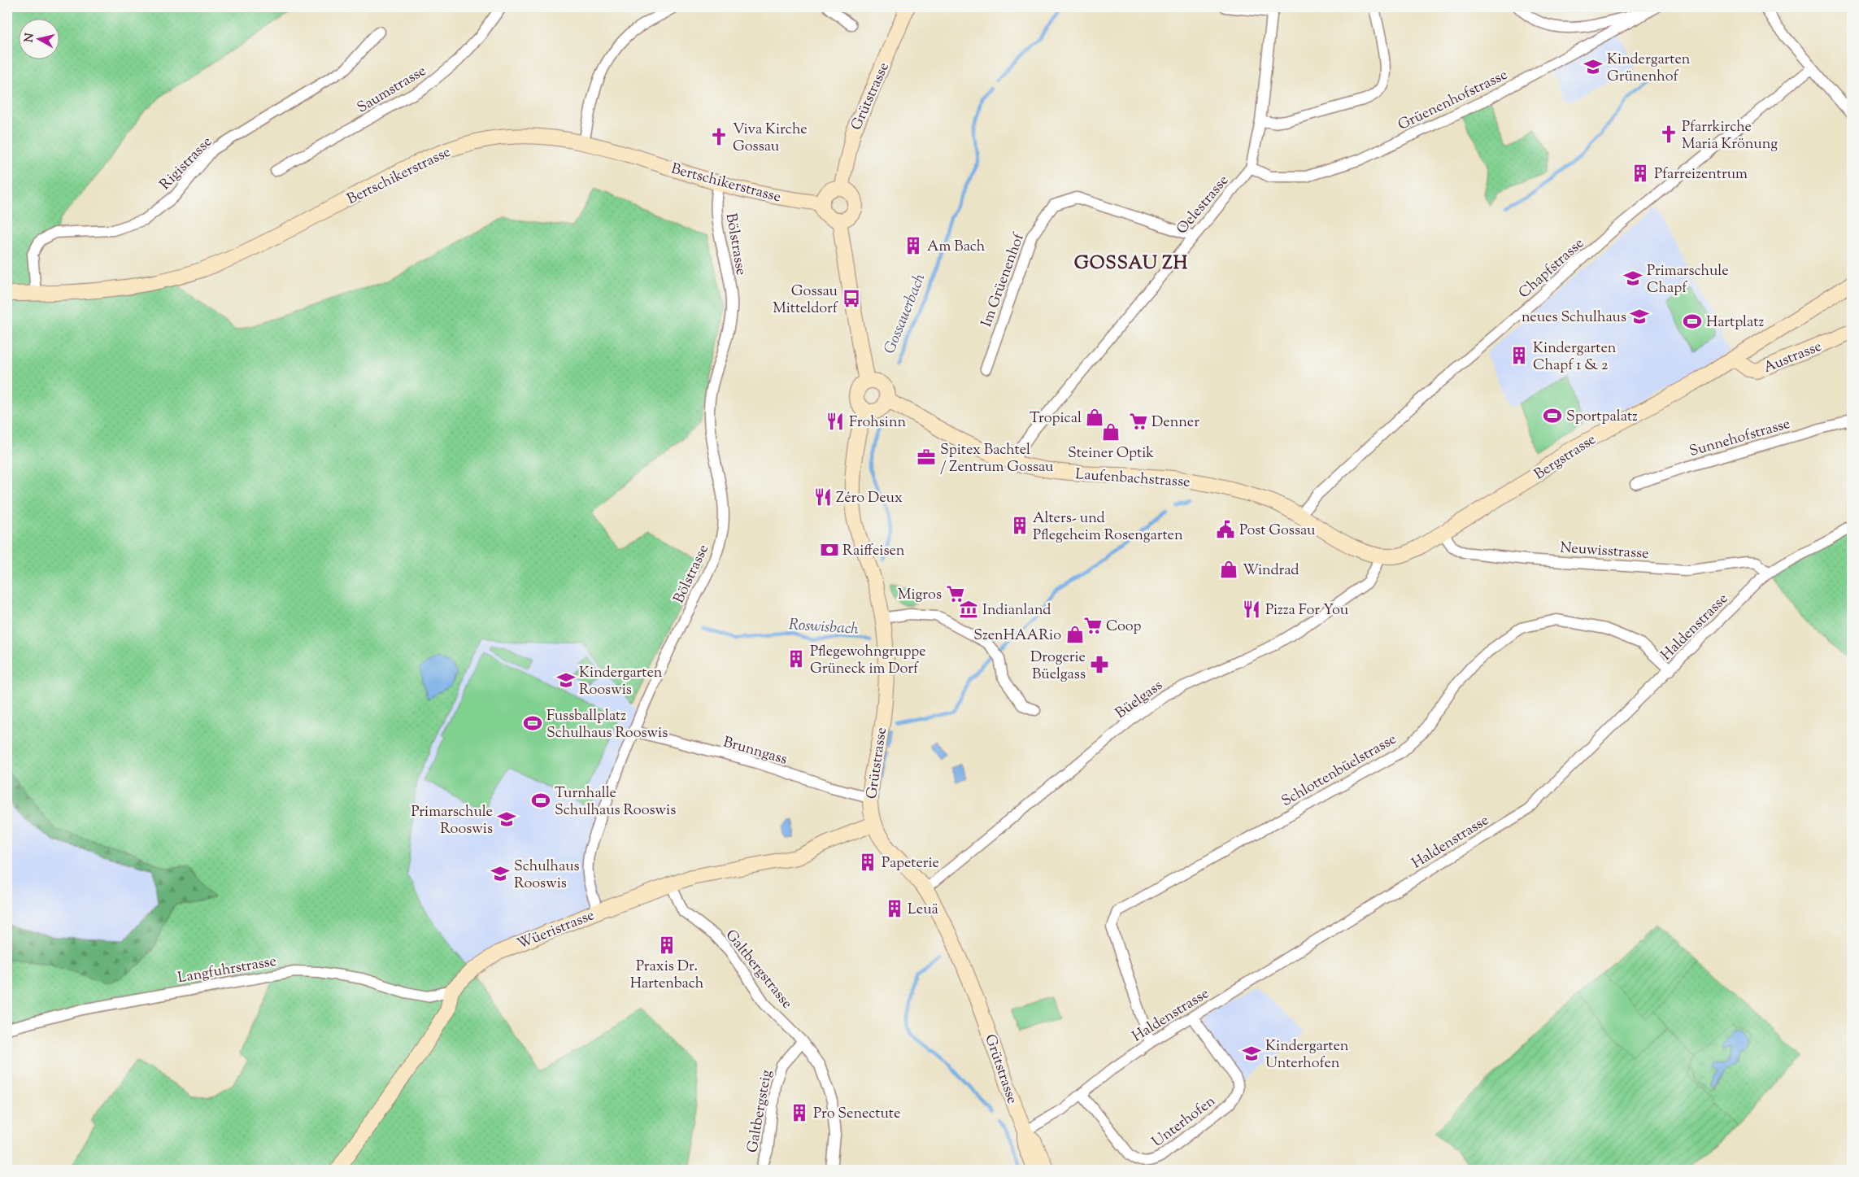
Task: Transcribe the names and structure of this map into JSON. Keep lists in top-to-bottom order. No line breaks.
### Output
{"streets":{"street":["Saumstrasse","Grütstrasse","Grüenenhofstrasse","Rigistrasse","Bertschikerstrasse","Oelestrasse","Bölstrasse","Chapfstrasse","Im Grüenenhof","Austrasse","Sunnehofstrasse","Bergstrasse","Laufenbachstrasse","Neuwisstrasse","Haldenstrasse","Büelgass","Brunngass","Schlottenbüelstrasse","Wüeristrasse","Langfuhrstrasse","Galtbergstrasse","Galtbergsteig","Unterhofen"]},"crossings":[["Grütstrasse","Bertschikerstrasse"],["Grütstrasse","Laufenbachstrasse"],["Grütstrasse","Haldenstrasse"],["Grütstrasse","Büelgass"],["Grütstrasse","Brunngass"],["Grütstrasse","Wüeristrasse"],["Grüenenhofstrasse","Oelestrasse"],["Rigistrasse","Bertschikerstrasse"],["Bertschikerstrasse","Bölstrasse"],["Oelestrasse","Im Grüenenhof"],["Oelestrasse","Laufenbachstrasse"],["Bölstrasse","Brunngass"],["Bölstrasse","Wüeristrasse"],["Chapfstrasse","Laufenbachstrasse"],["Austrasse","Bergstrasse"],["Bergstrasse","Laufenbachstrasse"],["Bergstrasse","Neuwisstrasse"],["Bergstrasse","Büelgass"],["Laufenbachstrasse","Büelgass"],["Neuwisstrasse","Haldenstrasse"],["Haldenstrasse","Schlottenbüelstrasse"],["Haldenstrasse","Unterhofen"],["Wüeristrasse","Langfuhrstrasse"],["Wüeristrasse","Galtbergstrasse"],["Galtbergstrasse","Galtbergsteig"]],"districts":["GOSSAU ZH"],"water":["Gossauerbach","Roswisbach"],"places":{"school or university":["Kindergarten Grünenhof","Primarschule Chapf","neues Schulhaus","Kindergarten Rooswis","Primarschule Rooswis","Schulhaus Rooswis","Kindergarten Unterhofen"],"church":["Pfarrkirche Maria Krönung","Viva Kirche Gossau"],"building":["Pfarreizentrum","Am Bach","Kindergarten Chapf 1 & 2","Alters- und Pflegeheim Rosengarten","Pflegewohngruppe Grüneck im Dorf","Papeterie","Leuä","Praxis Dr. Hartenbach","Pro Senectute"],"bus stop":["Gossau Mitteldorf"],"sports":["Hartplatz","Sportpalatz","Fussballplatz Schulhaus Rooswis","Turnhalle Schulhaus Rooswis"],"shop":["Tropical","Steiner Optik","Windrad","SzenHAARio"],"restaurant":["Frohsinn","Zéro Deux","Pizza For You"],"supermarket":["Denner","Migros","Coop"],"office":["Spitex Bachtel / Zentrum Gossau"],"public building":["Post Gossau"],"bank":["Raiffeisen"],"museum":["Indianland"],"pharmacy":["Drogerie Büelgass"]},"north":"left"}
